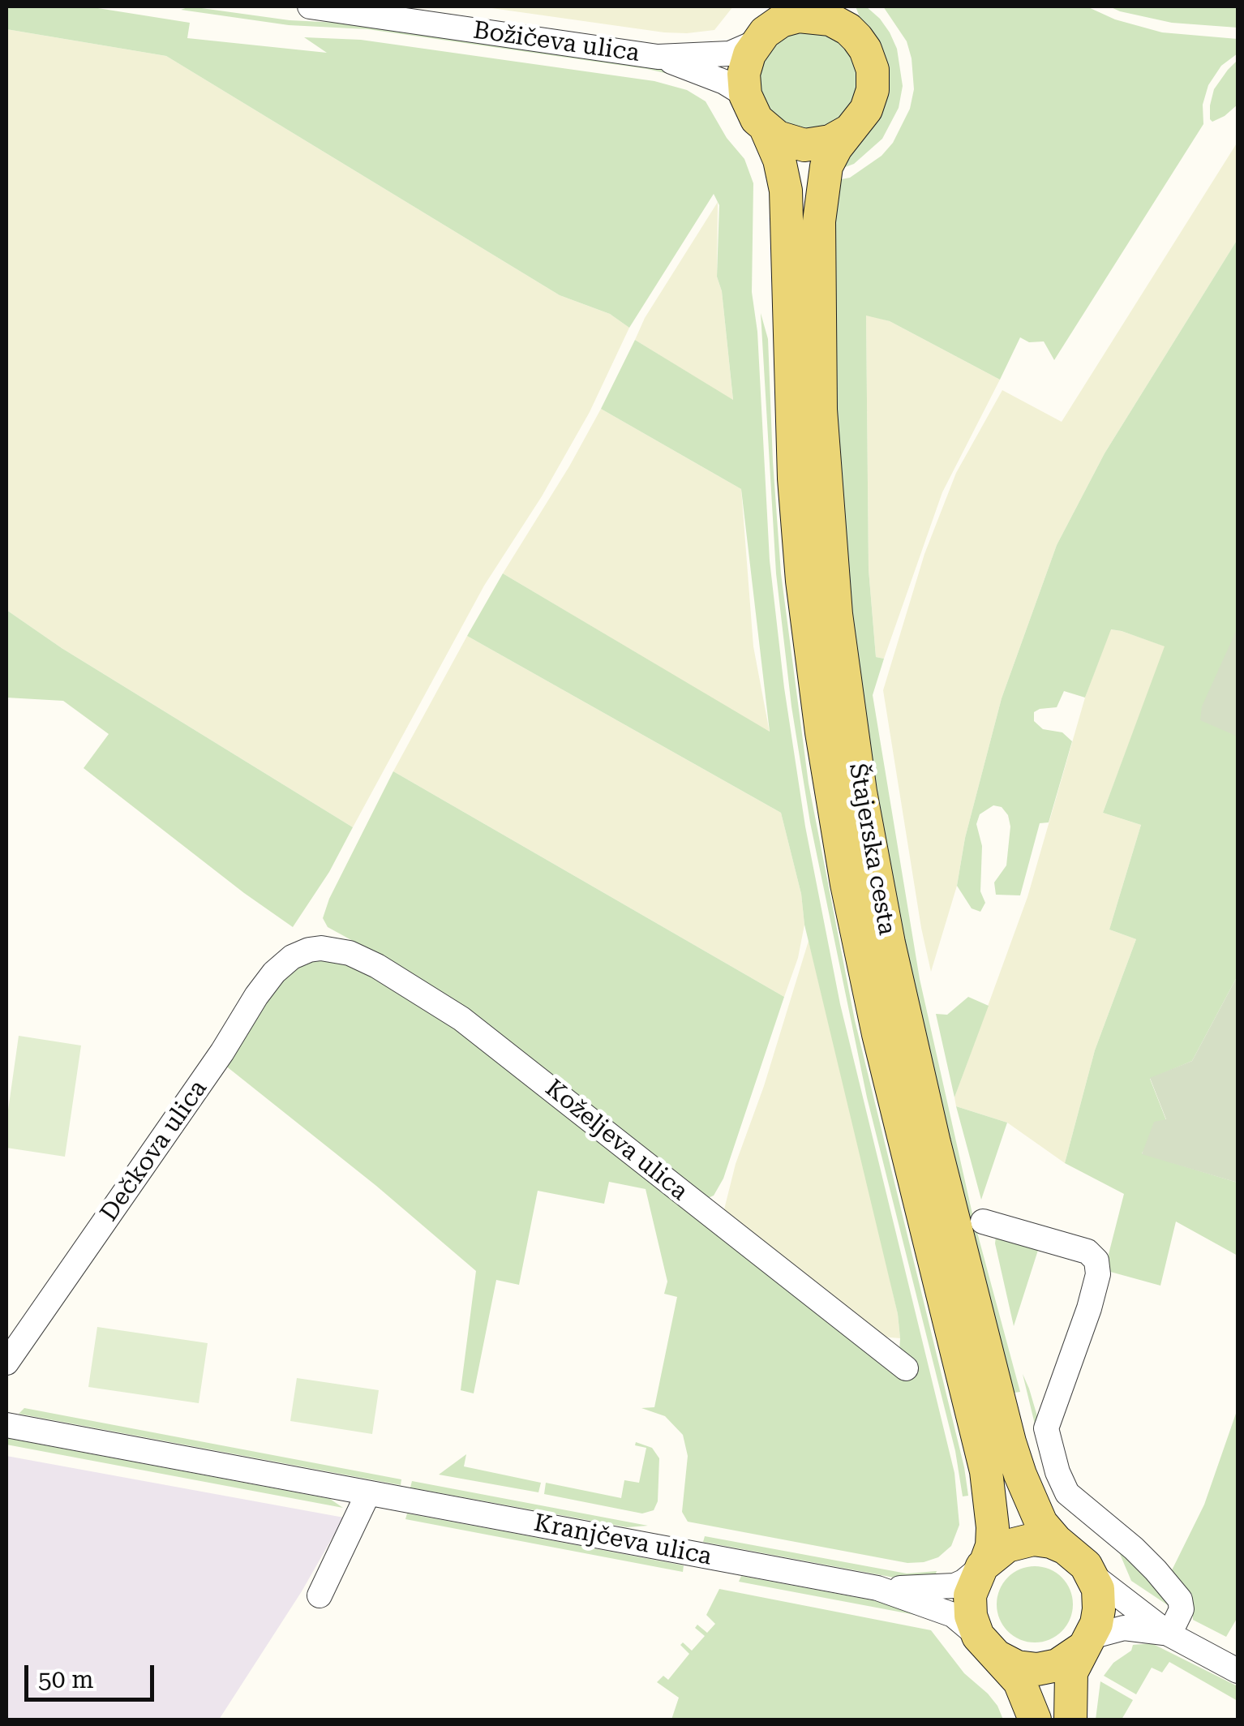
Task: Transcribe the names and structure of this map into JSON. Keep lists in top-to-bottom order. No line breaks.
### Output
{"streets":{"main road":["Štajerska cesta"],"street":["Božičeva ulica","Koželjeva ulica","Dečkova ulica","Kranjčeva ulica"]},"crossings":[["Božičeva ulica","Štajerska cesta"],["Štajerska cesta","Kranjčeva ulica"],["Koželjeva ulica","Dečkova ulica"]],"scale_bar":"50 m"}
